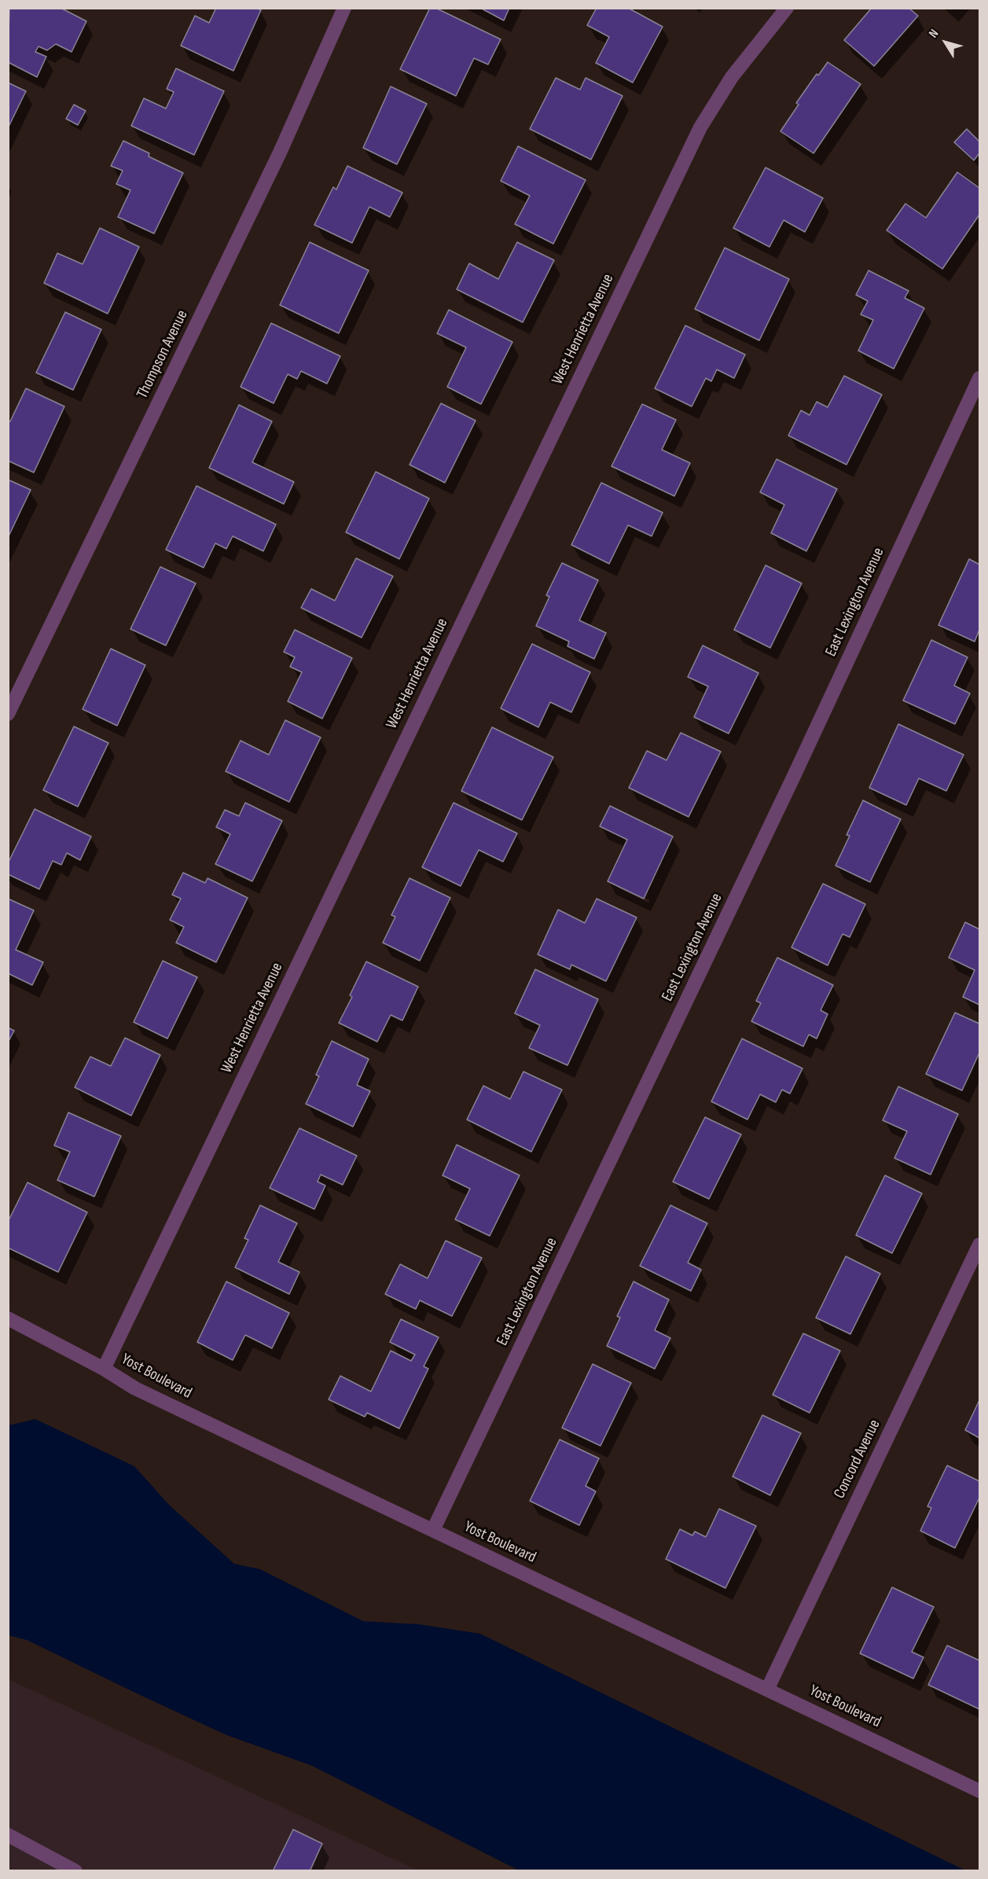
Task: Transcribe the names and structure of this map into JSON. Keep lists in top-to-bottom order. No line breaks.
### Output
{"streets":{"street":["West Henrietta Avenue","Thompson Avenue","East Lexington Avenue","Yost Boulevard","Concord Avenue"]},"crossings":[["West Henrietta Avenue","Yost Boulevard"],["East Lexington Avenue","Yost Boulevard"],["Yost Boulevard","Concord Avenue"]],"north":"top left"}
